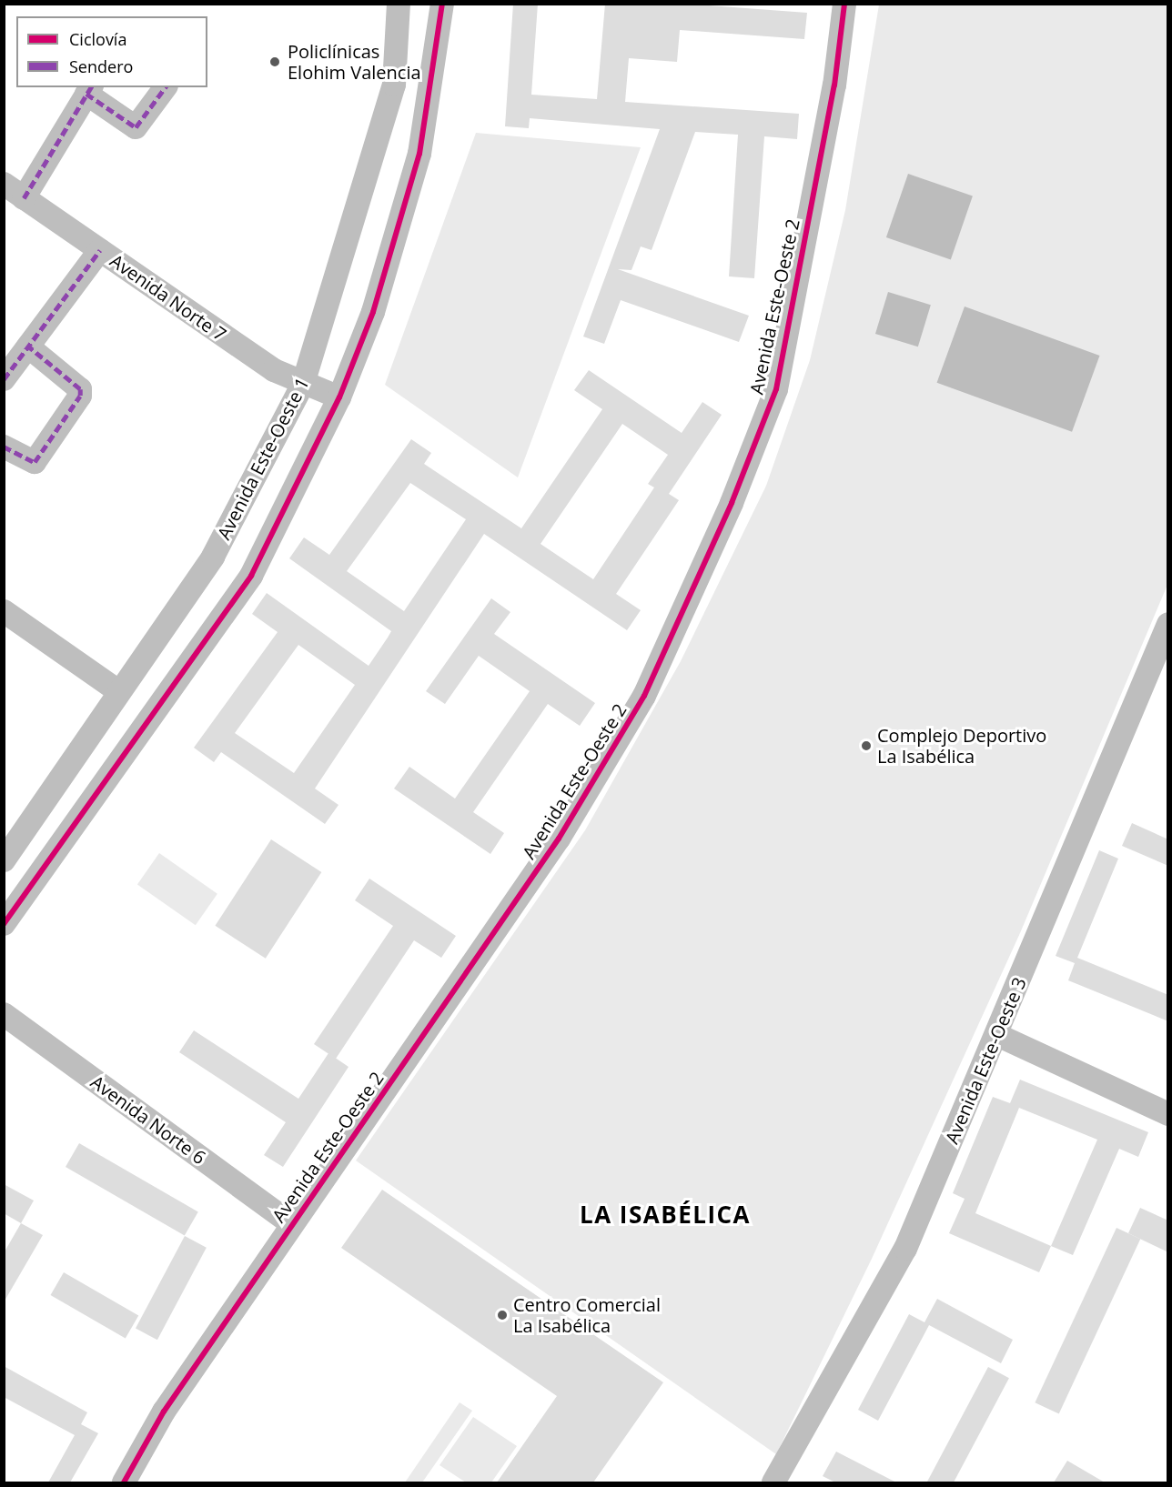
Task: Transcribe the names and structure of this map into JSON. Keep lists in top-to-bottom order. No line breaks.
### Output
{"streets":{"street":["Avenida Norte 7","Avenida Este-Oeste 2","Avenida Este-Oeste 1","Avenida Este-Oeste 3","Avenida Norte 6"]},"crossings":[["Avenida Norte 7","Avenida Este-Oeste 1"],["Avenida Este-Oeste 2","Avenida Norte 6"]],"districts":["LA ISABÉLICA"],"places":["Policlínicas Elohim Valencia","Complejo Deportivo La Isabélica","Centro Comercial La Isabélica"],"legend":["Ciclovía","Sendero"]}
